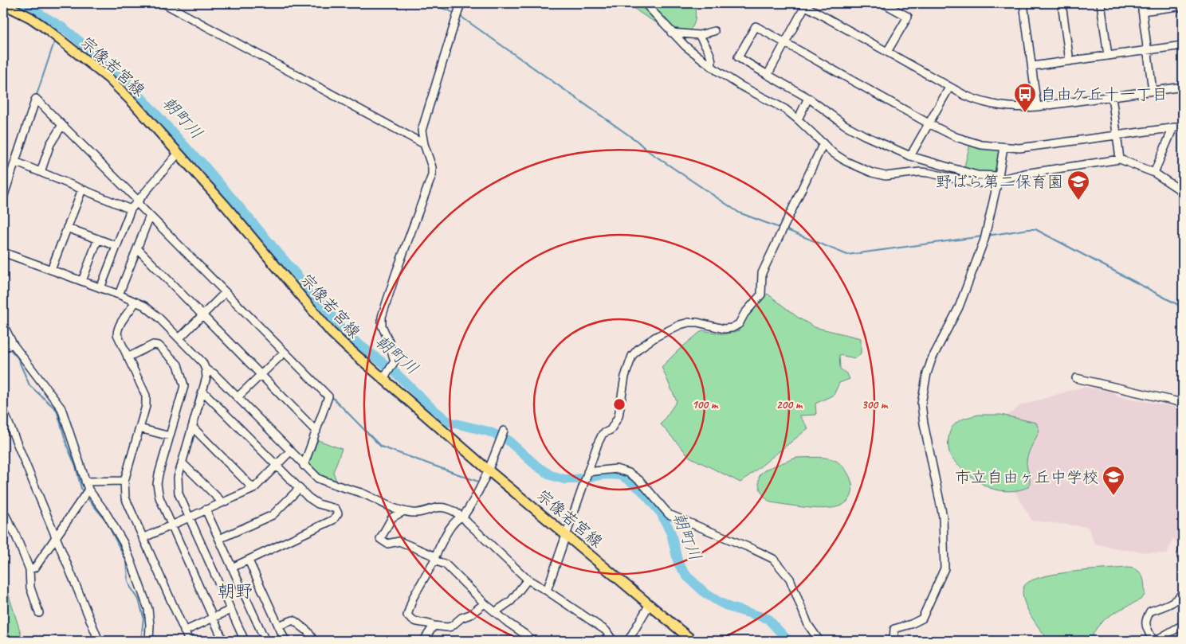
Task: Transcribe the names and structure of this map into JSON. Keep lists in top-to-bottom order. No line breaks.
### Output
{"streets":{"main road":["宗像若宮線"]},"districts":["朝野"],"water":["朝町川"],"places":{"bus stop":["自由ケ丘十一丁目"],"school or university":["野ばら第二保育園","市立自由ヶ丘中学校"]},"rings":["100 m","200 m","300 m"]}
